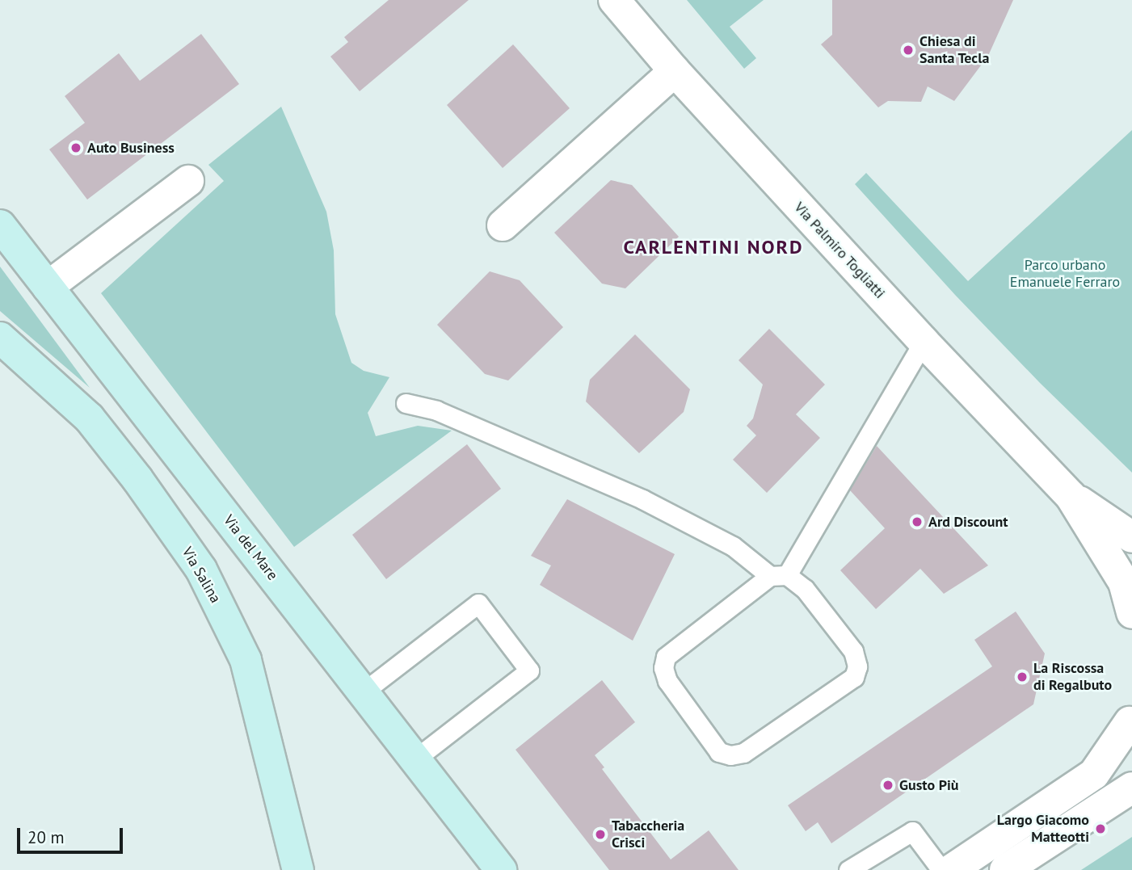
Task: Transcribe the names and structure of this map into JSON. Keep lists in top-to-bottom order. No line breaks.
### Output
{"streets":{"main road":["Via del Mare","Via Salina"],"street":["Via Palmiro Togliatti"]},"districts":["CARLENTINI NORD"],"parks":["Parco urbano Emanuele Ferraro"],"places":["Chiesa di Santa Tecla","Auto Business","Ard Discount","La Riscossa di Regalbuto","Gusto Più","Largo Giacomo Matteotti","Tabaccheria Crisci"],"scale_bar":"20 m"}
